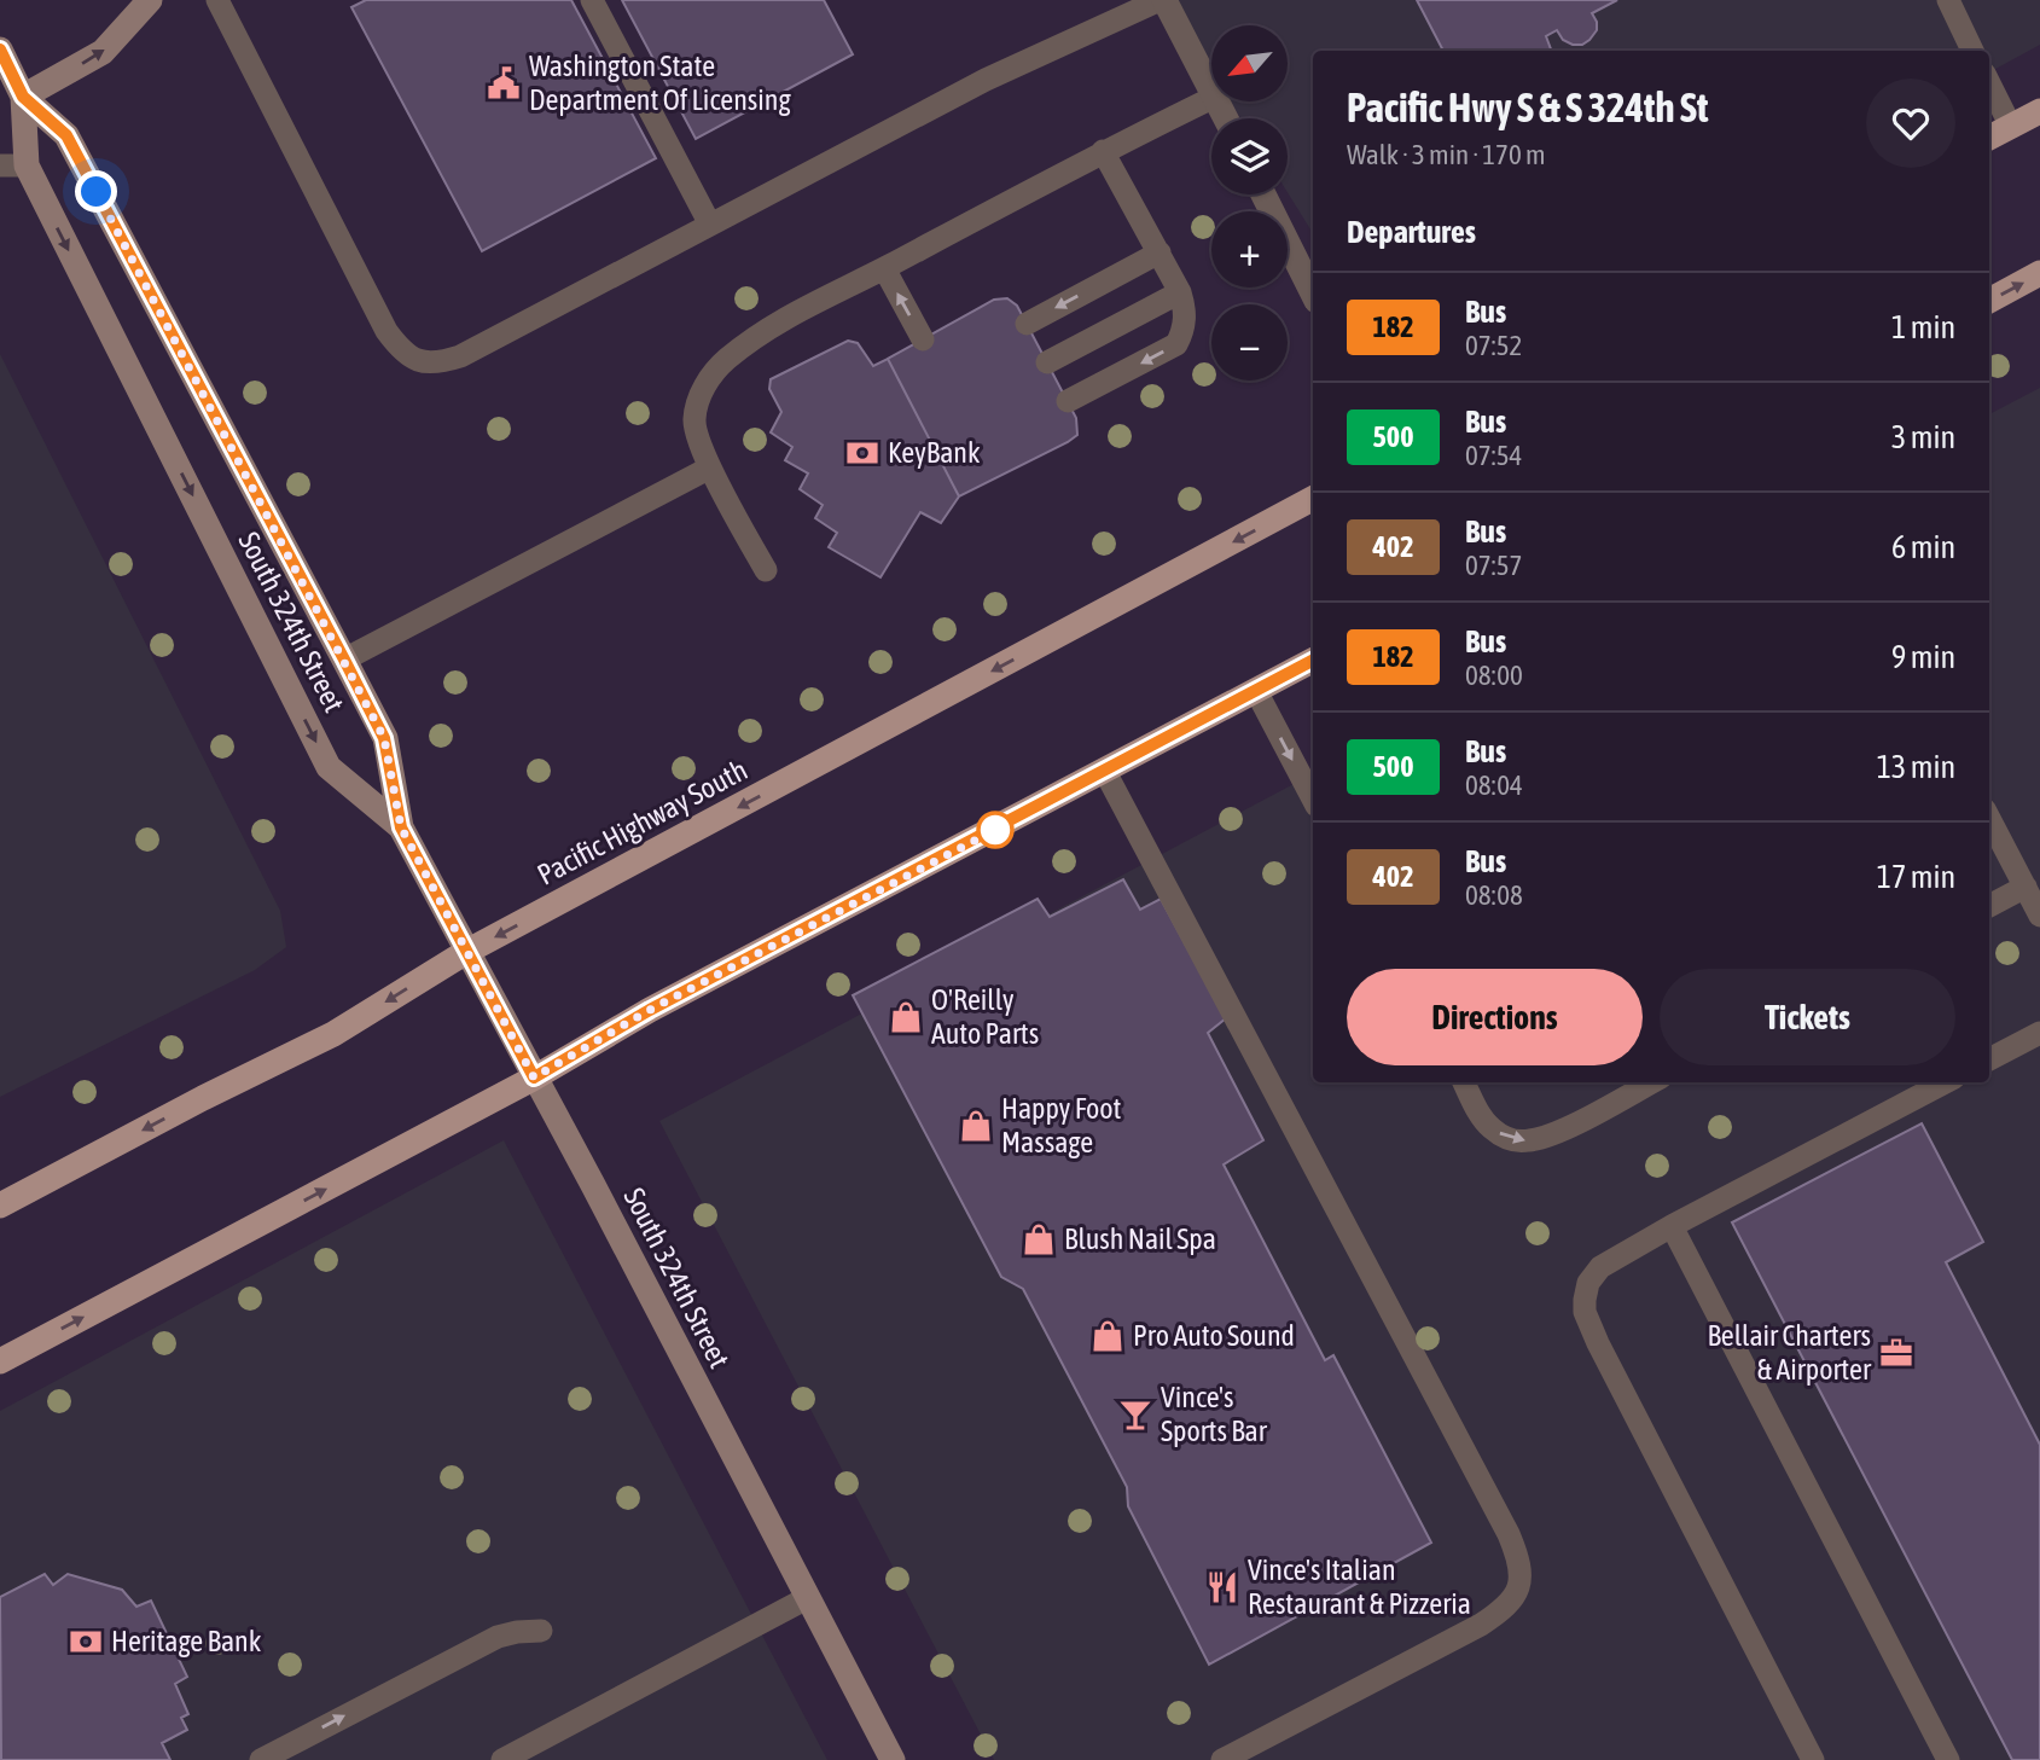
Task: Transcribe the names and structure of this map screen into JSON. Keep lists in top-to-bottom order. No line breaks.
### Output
{"streets":{"main road":["Pacific Highway South"],"street":["South 324th Street"]},"crossings":[["South 324th Street","Pacific Highway South"]],"places":{"public building":["Washington State Department Of Licensing"],"bank":["KeyBank","Heritage Bank"],"shop":["O'Reilly Auto Parts","Happy Foot Massage","Blush Nail Spa","Pro Auto Sound"],"office":["Bellair Charters & Airporter"],"bar":["Vince's Sports Bar"],"restaurant":["Vince's Italian Restaurant & Pizzeria"]},"lines":["bus line 182"],"north":"bottom left","page":{"map_buttons":["+","−"],"heading":[["Pacific Hwy S & S 324th St","Walk · 3 min · 170 m"],"Departures"],"list":[{"mark":"182","name":"Bus","note":"07:52","value":"1 min"},{"mark":"500","name":"Bus","note":"07:54","value":"3 min"},{"mark":"402","name":"Bus","note":"07:57","value":"6 min"},{"mark":"182","name":"Bus","note":"08:00","value":"9 min"},{"mark":"500","name":"Bus","note":"08:04","value":"13 min"},{"mark":"402","name":"Bus","note":"08:08","value":"17 min"}],"buttons":["Directions","Tickets"]}}
